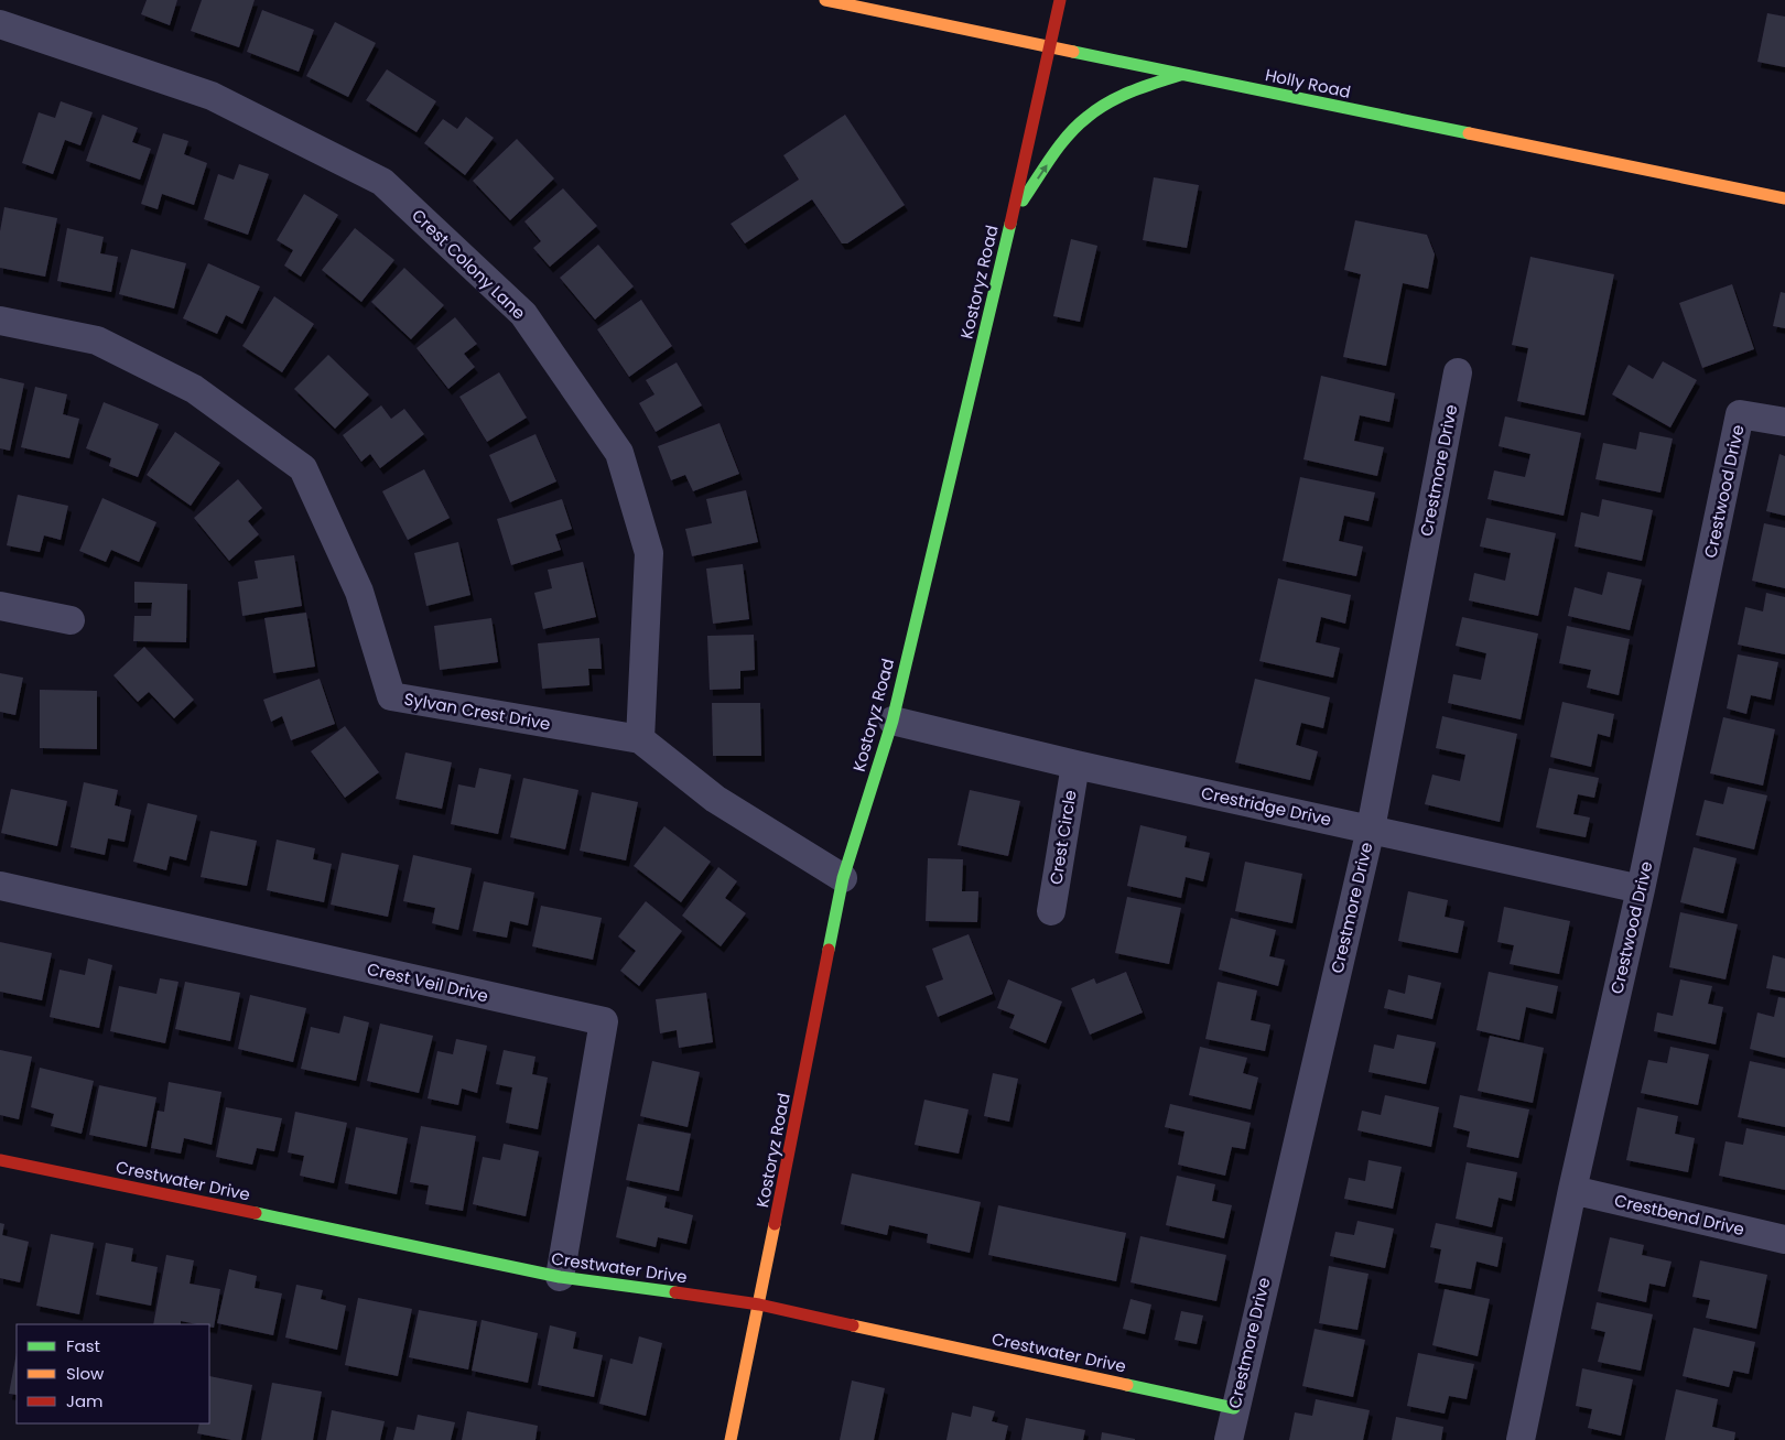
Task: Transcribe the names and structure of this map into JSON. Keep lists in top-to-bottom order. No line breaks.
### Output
{"streets":{"main road":["Holly Road","Kostoryz Road","Crestwater Drive"],"street":["Crest Colony Lane","Crestmore Drive","Crestwood Drive","Sylvan Crest Drive","Crestridge Drive","Crest Circle","Crest Veil Drive","Crestbend Drive"]},"crossings":[["Holly Road","Kostoryz Road"],["Crest Colony Lane","Sylvan Crest Drive"],["Kostoryz Road","Sylvan Crest Drive"],["Kostoryz Road","Crestridge Drive"],["Kostoryz Road","Crestwater Drive"],["Crestmore Drive","Crestridge Drive"],["Crestmore Drive","Crestwater Drive"],["Crestwood Drive","Crestridge Drive"],["Crestwood Drive","Crestbend Drive"],["Crestridge Drive","Crest Circle"],["Crest Veil Drive","Crestwater Drive"]],"legend":["Fast","Slow","Jam"]}
